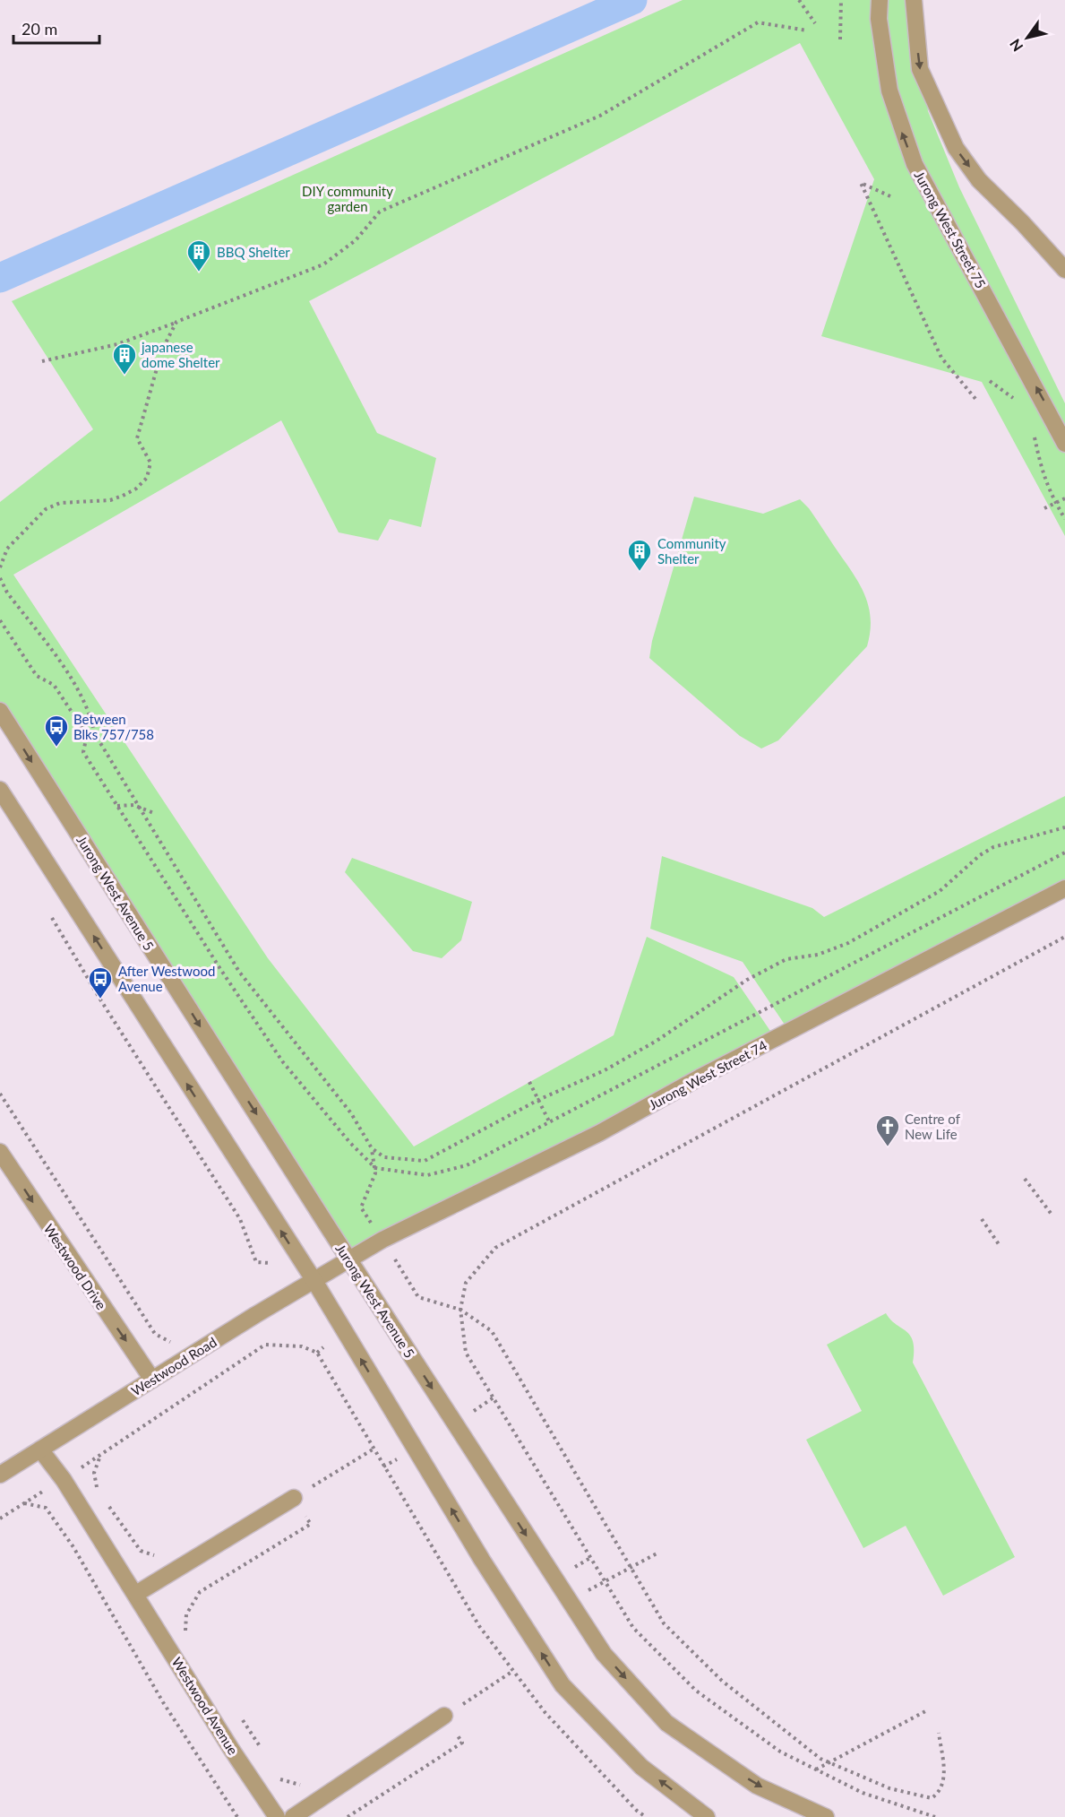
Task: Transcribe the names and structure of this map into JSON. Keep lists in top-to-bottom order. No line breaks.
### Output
{"streets":{"street":["Jurong West Street 75","Jurong West Avenue 5","Jurong West Street 74","Westwood Drive","Westwood Road","Westwood Avenue"]},"crossings":[["Jurong West Avenue 5","Jurong West Street 74"],["Jurong West Avenue 5","Westwood Road"],["Jurong West Street 74","Westwood Road"],["Westwood Drive","Westwood Road"],["Westwood Road","Westwood Avenue"]],"one_way":["Westwood Drive"],"parks":["DIY community garden"],"places":{"building":["BBQ Shelter","japanese dome Shelter","Community Shelter"],"bus stop":["Between Blks 757/758","After Westwood Avenue"],"church":["Centre of New Life"]},"scale_bar":"20 m","north":"bottom left"}
